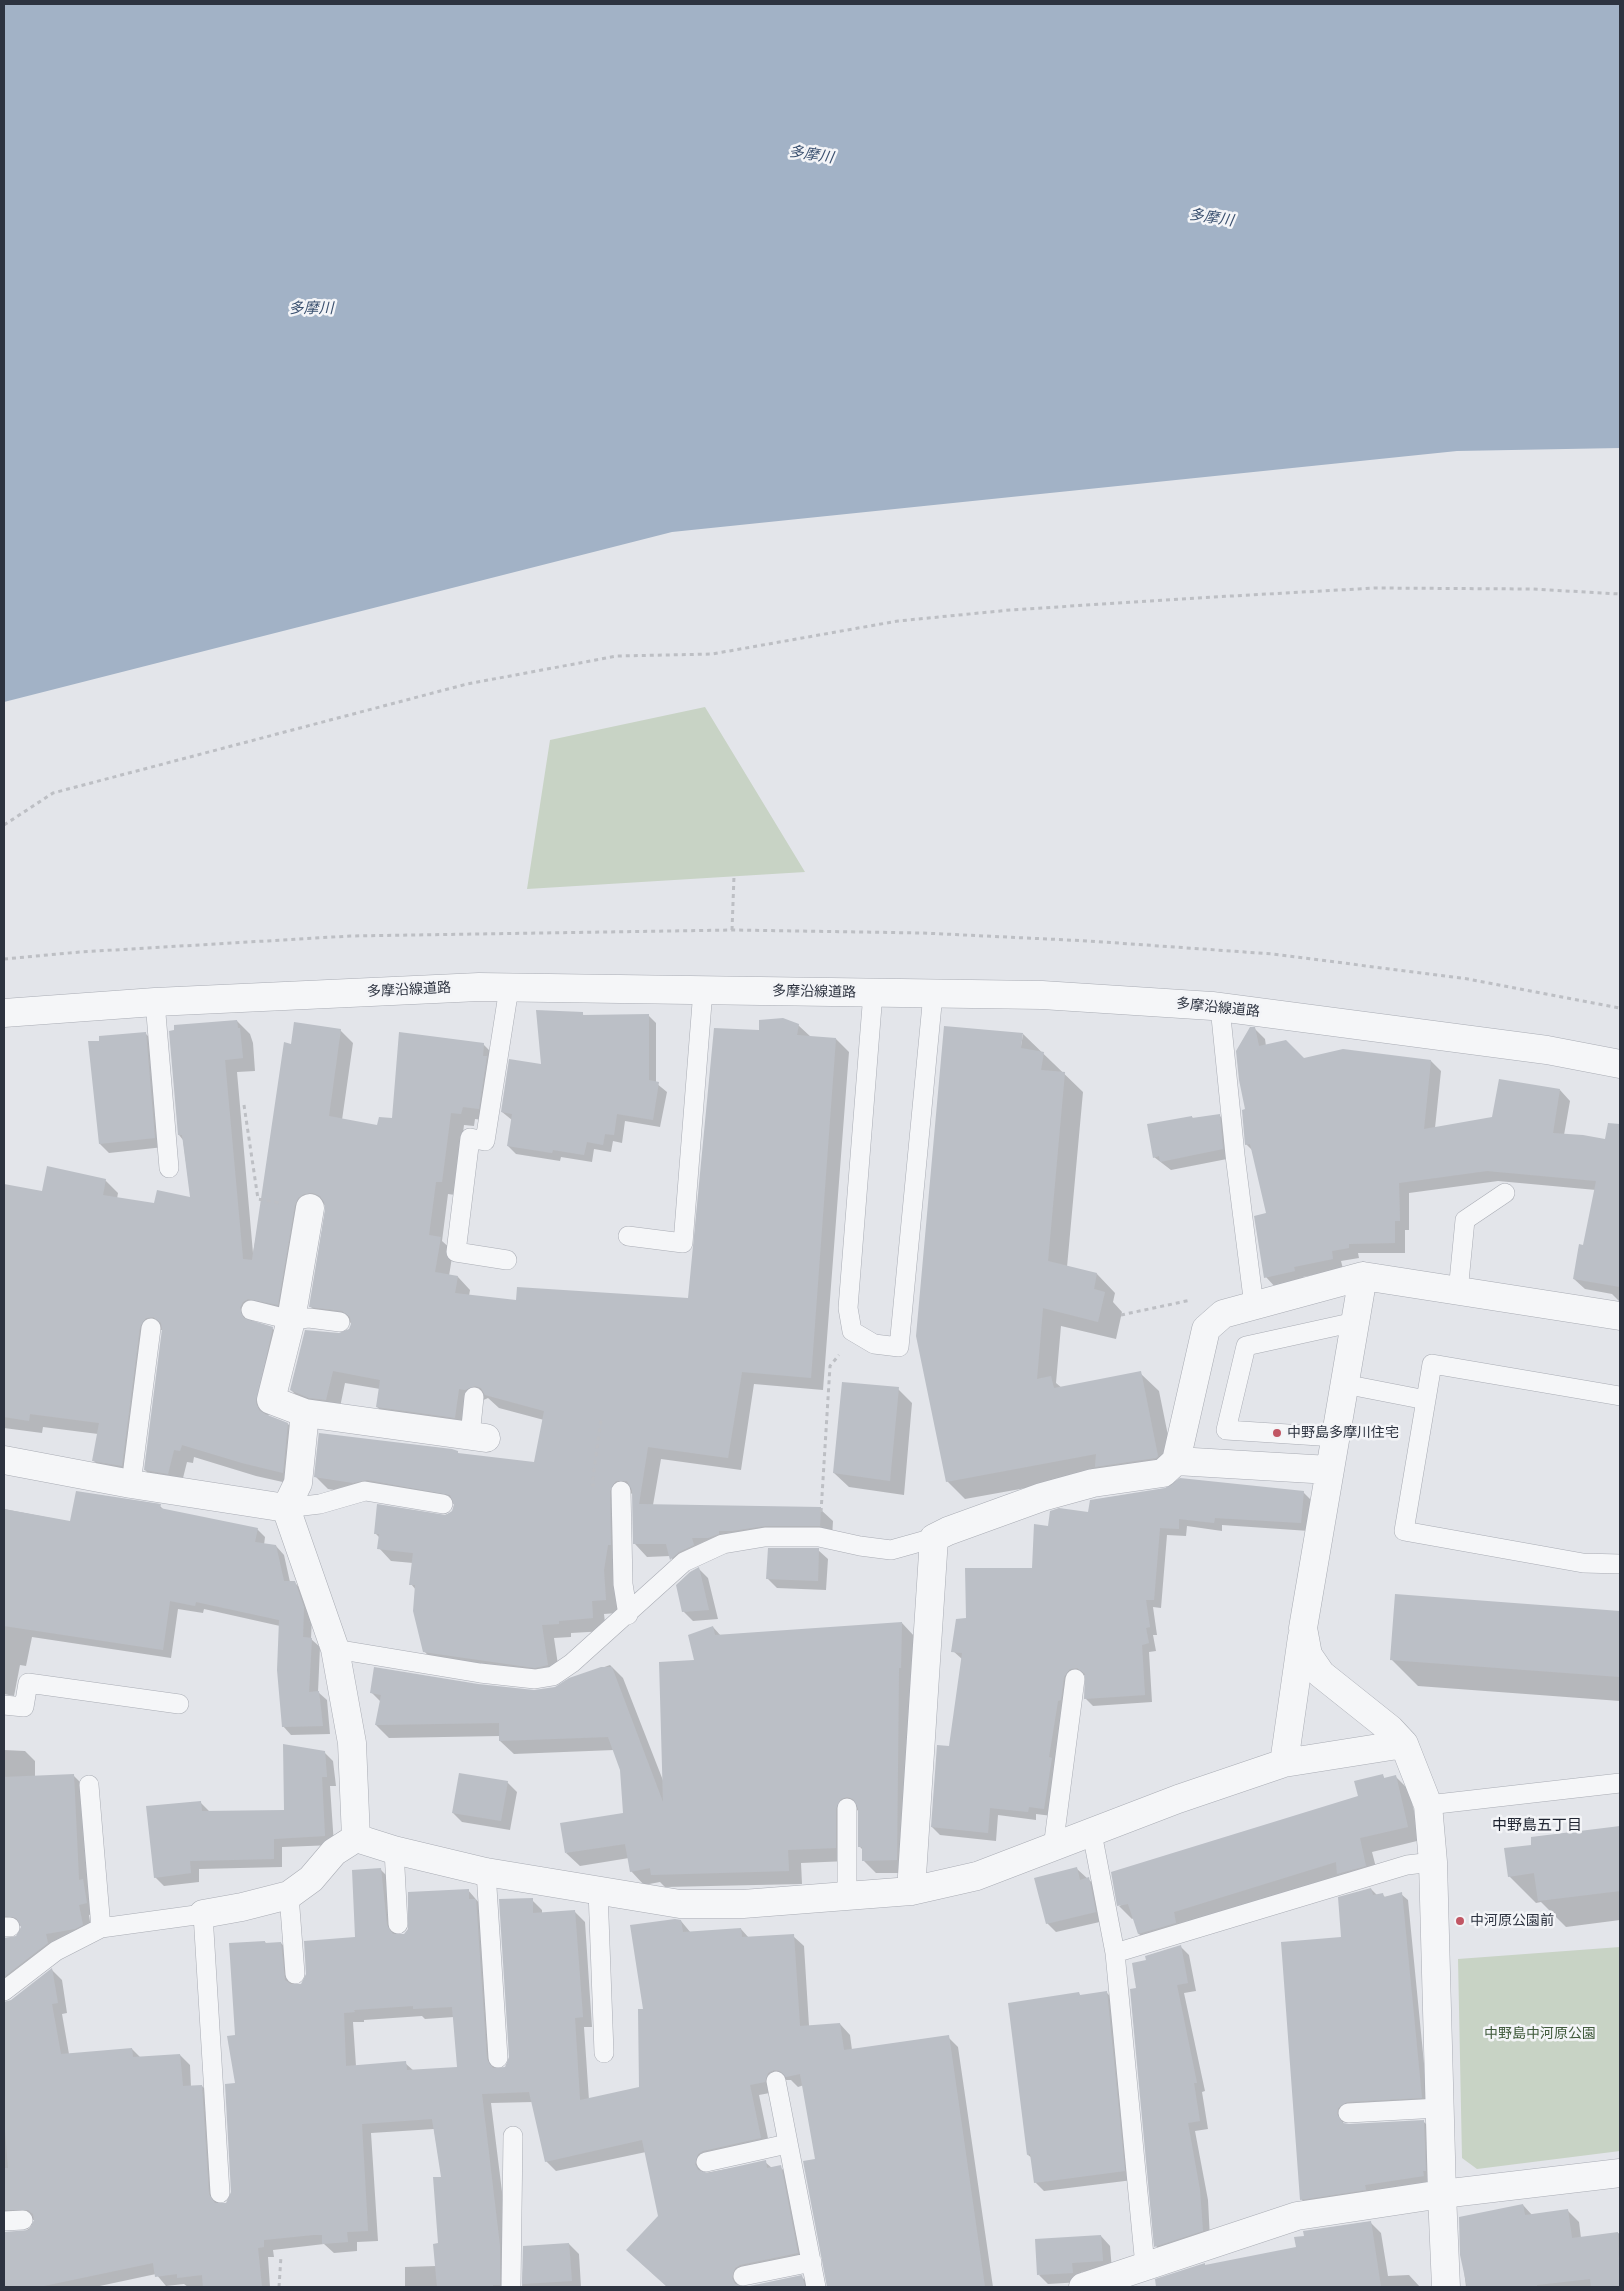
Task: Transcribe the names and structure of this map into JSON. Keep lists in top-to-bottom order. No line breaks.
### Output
{"streets":{"street":["多摩沿線道路"]},"districts":["中野島五丁目"],"water":["多摩川"],"parks":["中野島中河原公園"],"places":["中野島多摩川住宅","中河原公園前"]}
